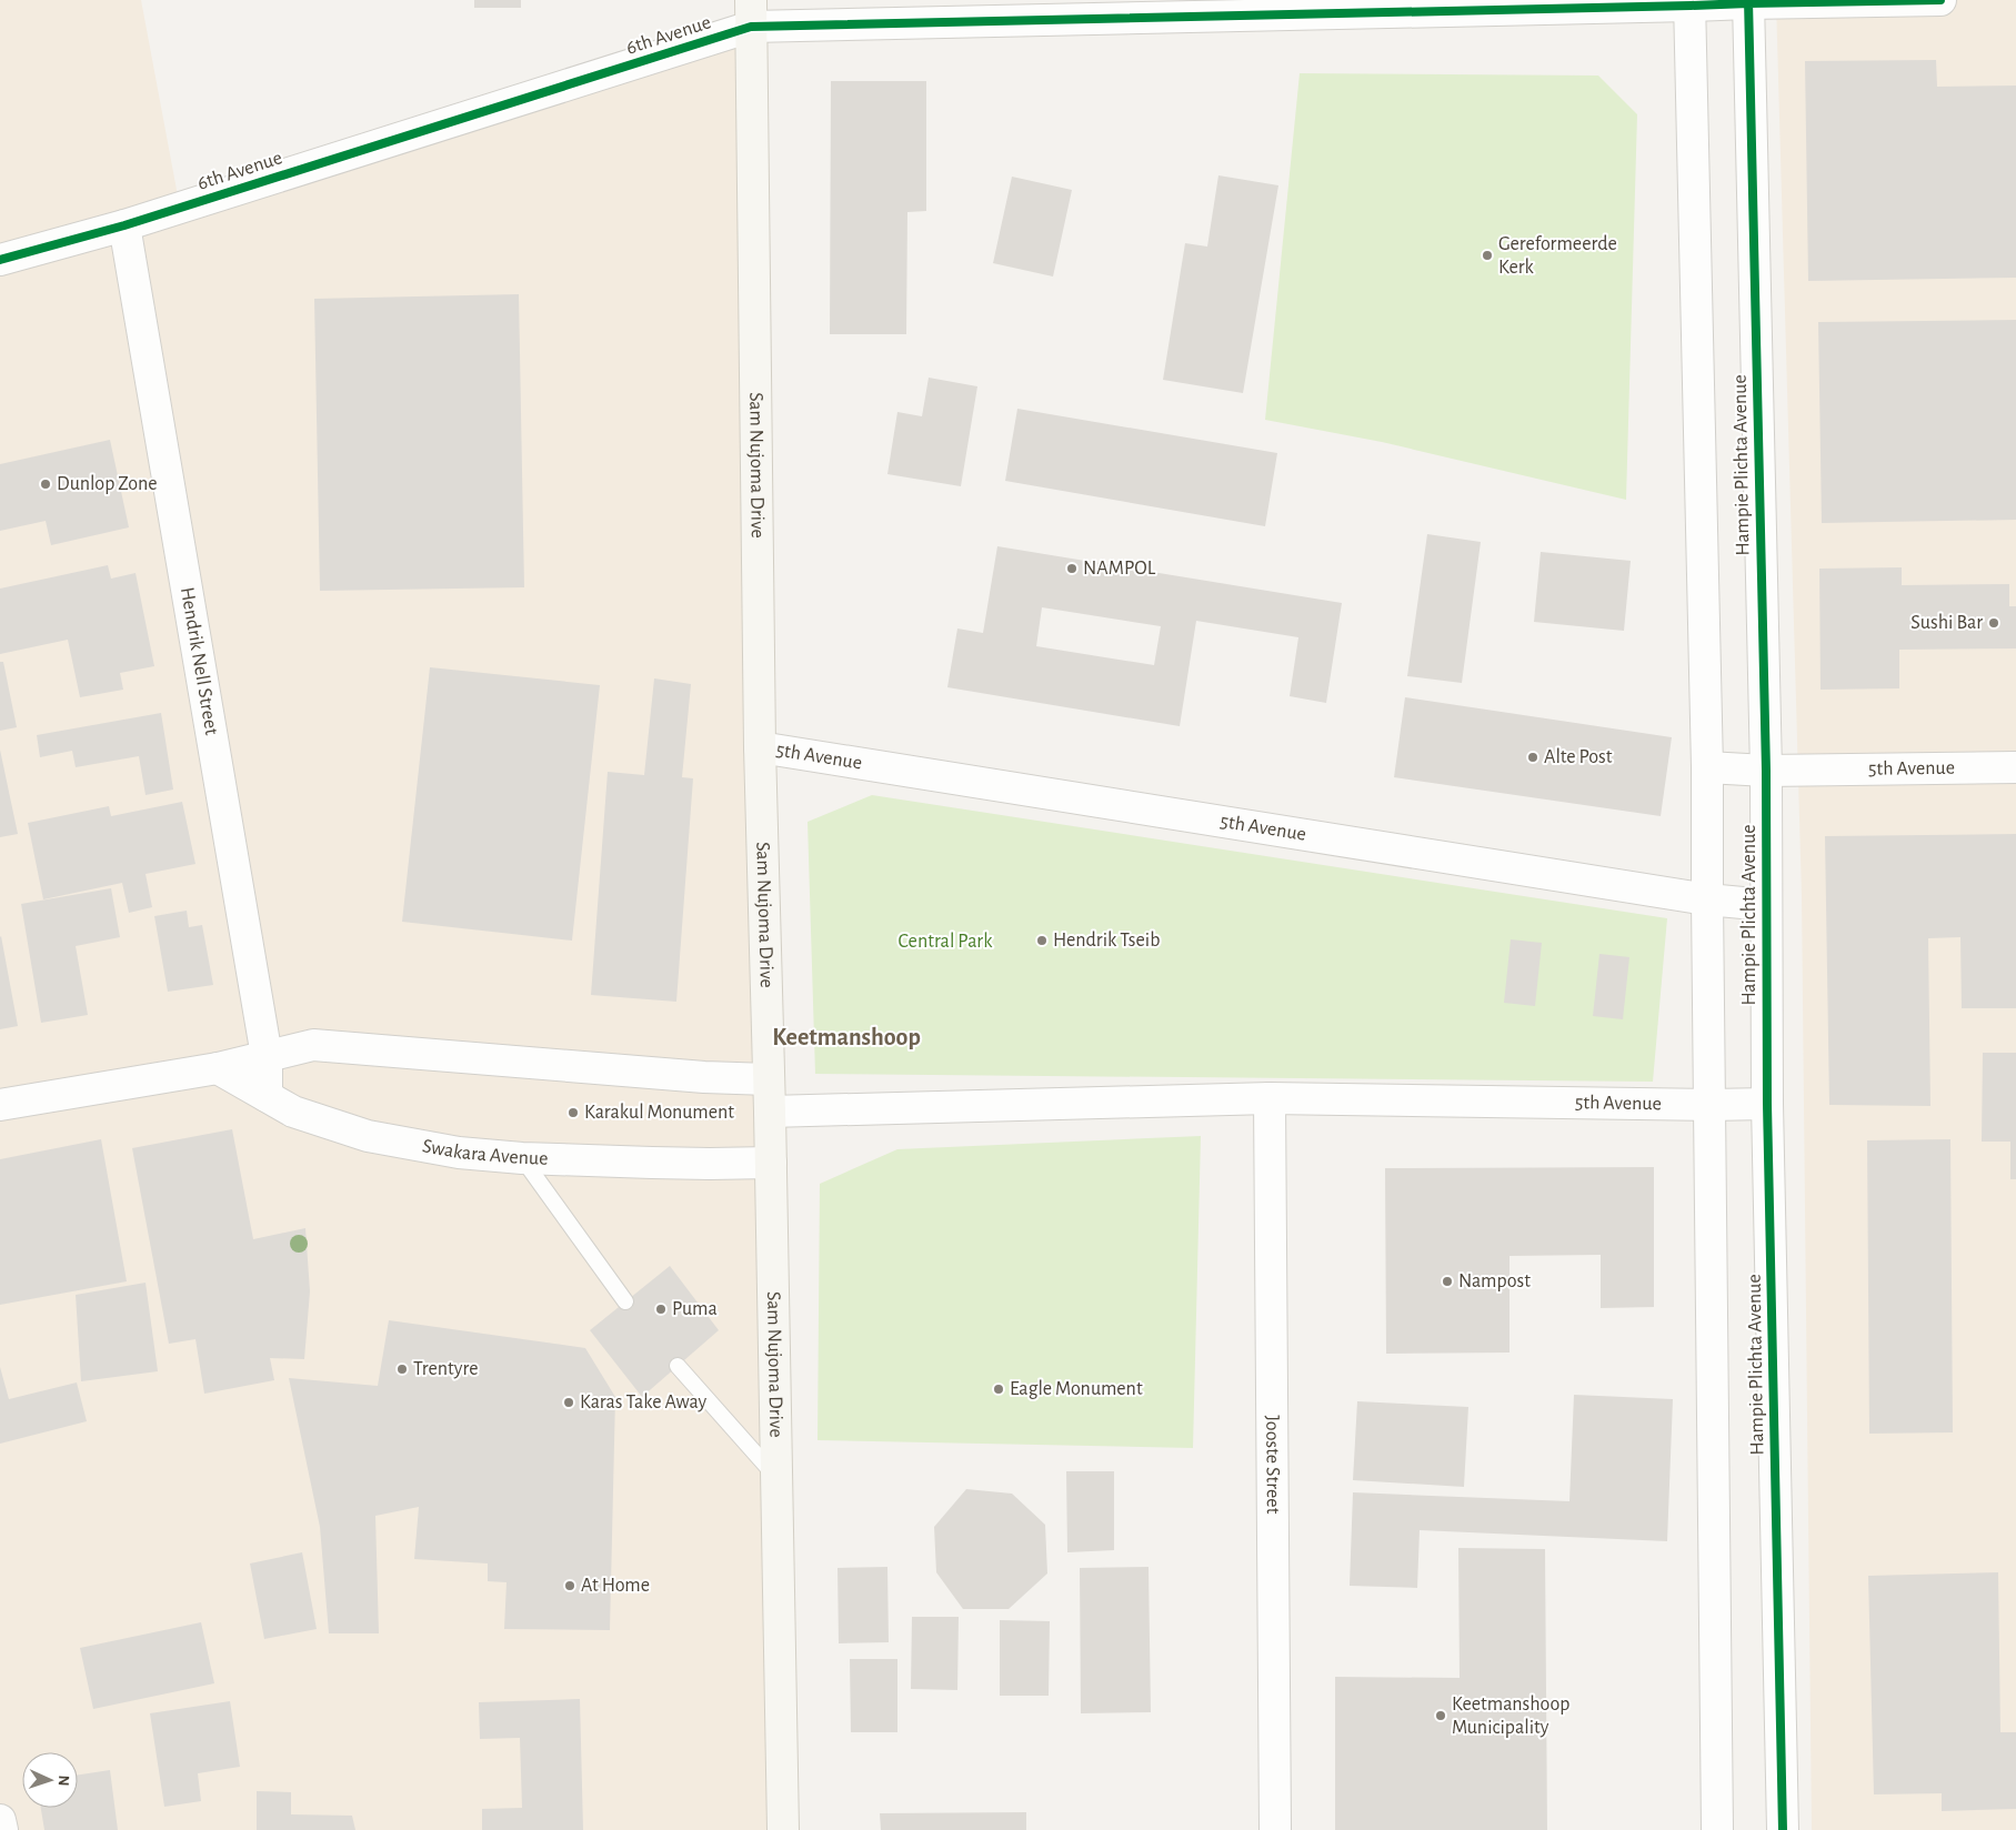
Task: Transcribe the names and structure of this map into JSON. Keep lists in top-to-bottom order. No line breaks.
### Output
{"streets":{"main road":["Sam Nujoma Drive"],"street":["6th Avenue","Hampie Plichta Avenue","Hendrik Nell Street","5th Avenue","Swakara Avenue","Jooste Street"]},"crossings":[["6th Avenue","Sam Nujoma Drive"],["6th Avenue","Hampie Plichta Avenue"],["6th Avenue","Hendrik Nell Street"],["Sam Nujoma Drive","5th Avenue"],["Sam Nujoma Drive","Swakara Avenue"],["Hampie Plichta Avenue","5th Avenue"],["Hendrik Nell Street","Swakara Avenue"],["5th Avenue","Jooste Street"]],"districts":["Keetmanshoop"],"parks":["Central Park"],"places":["Gereformeerde Kerk","Dunlop Zone","NAMPOL","Sushi Bar","Alte Post","Hendrik Tseib","Karakul Monument","Nampost","Puma","Trentyre","Eagle Monument","Karas Take Away","At Home","Keetmanshoop Municipality"],"north":"right"}
